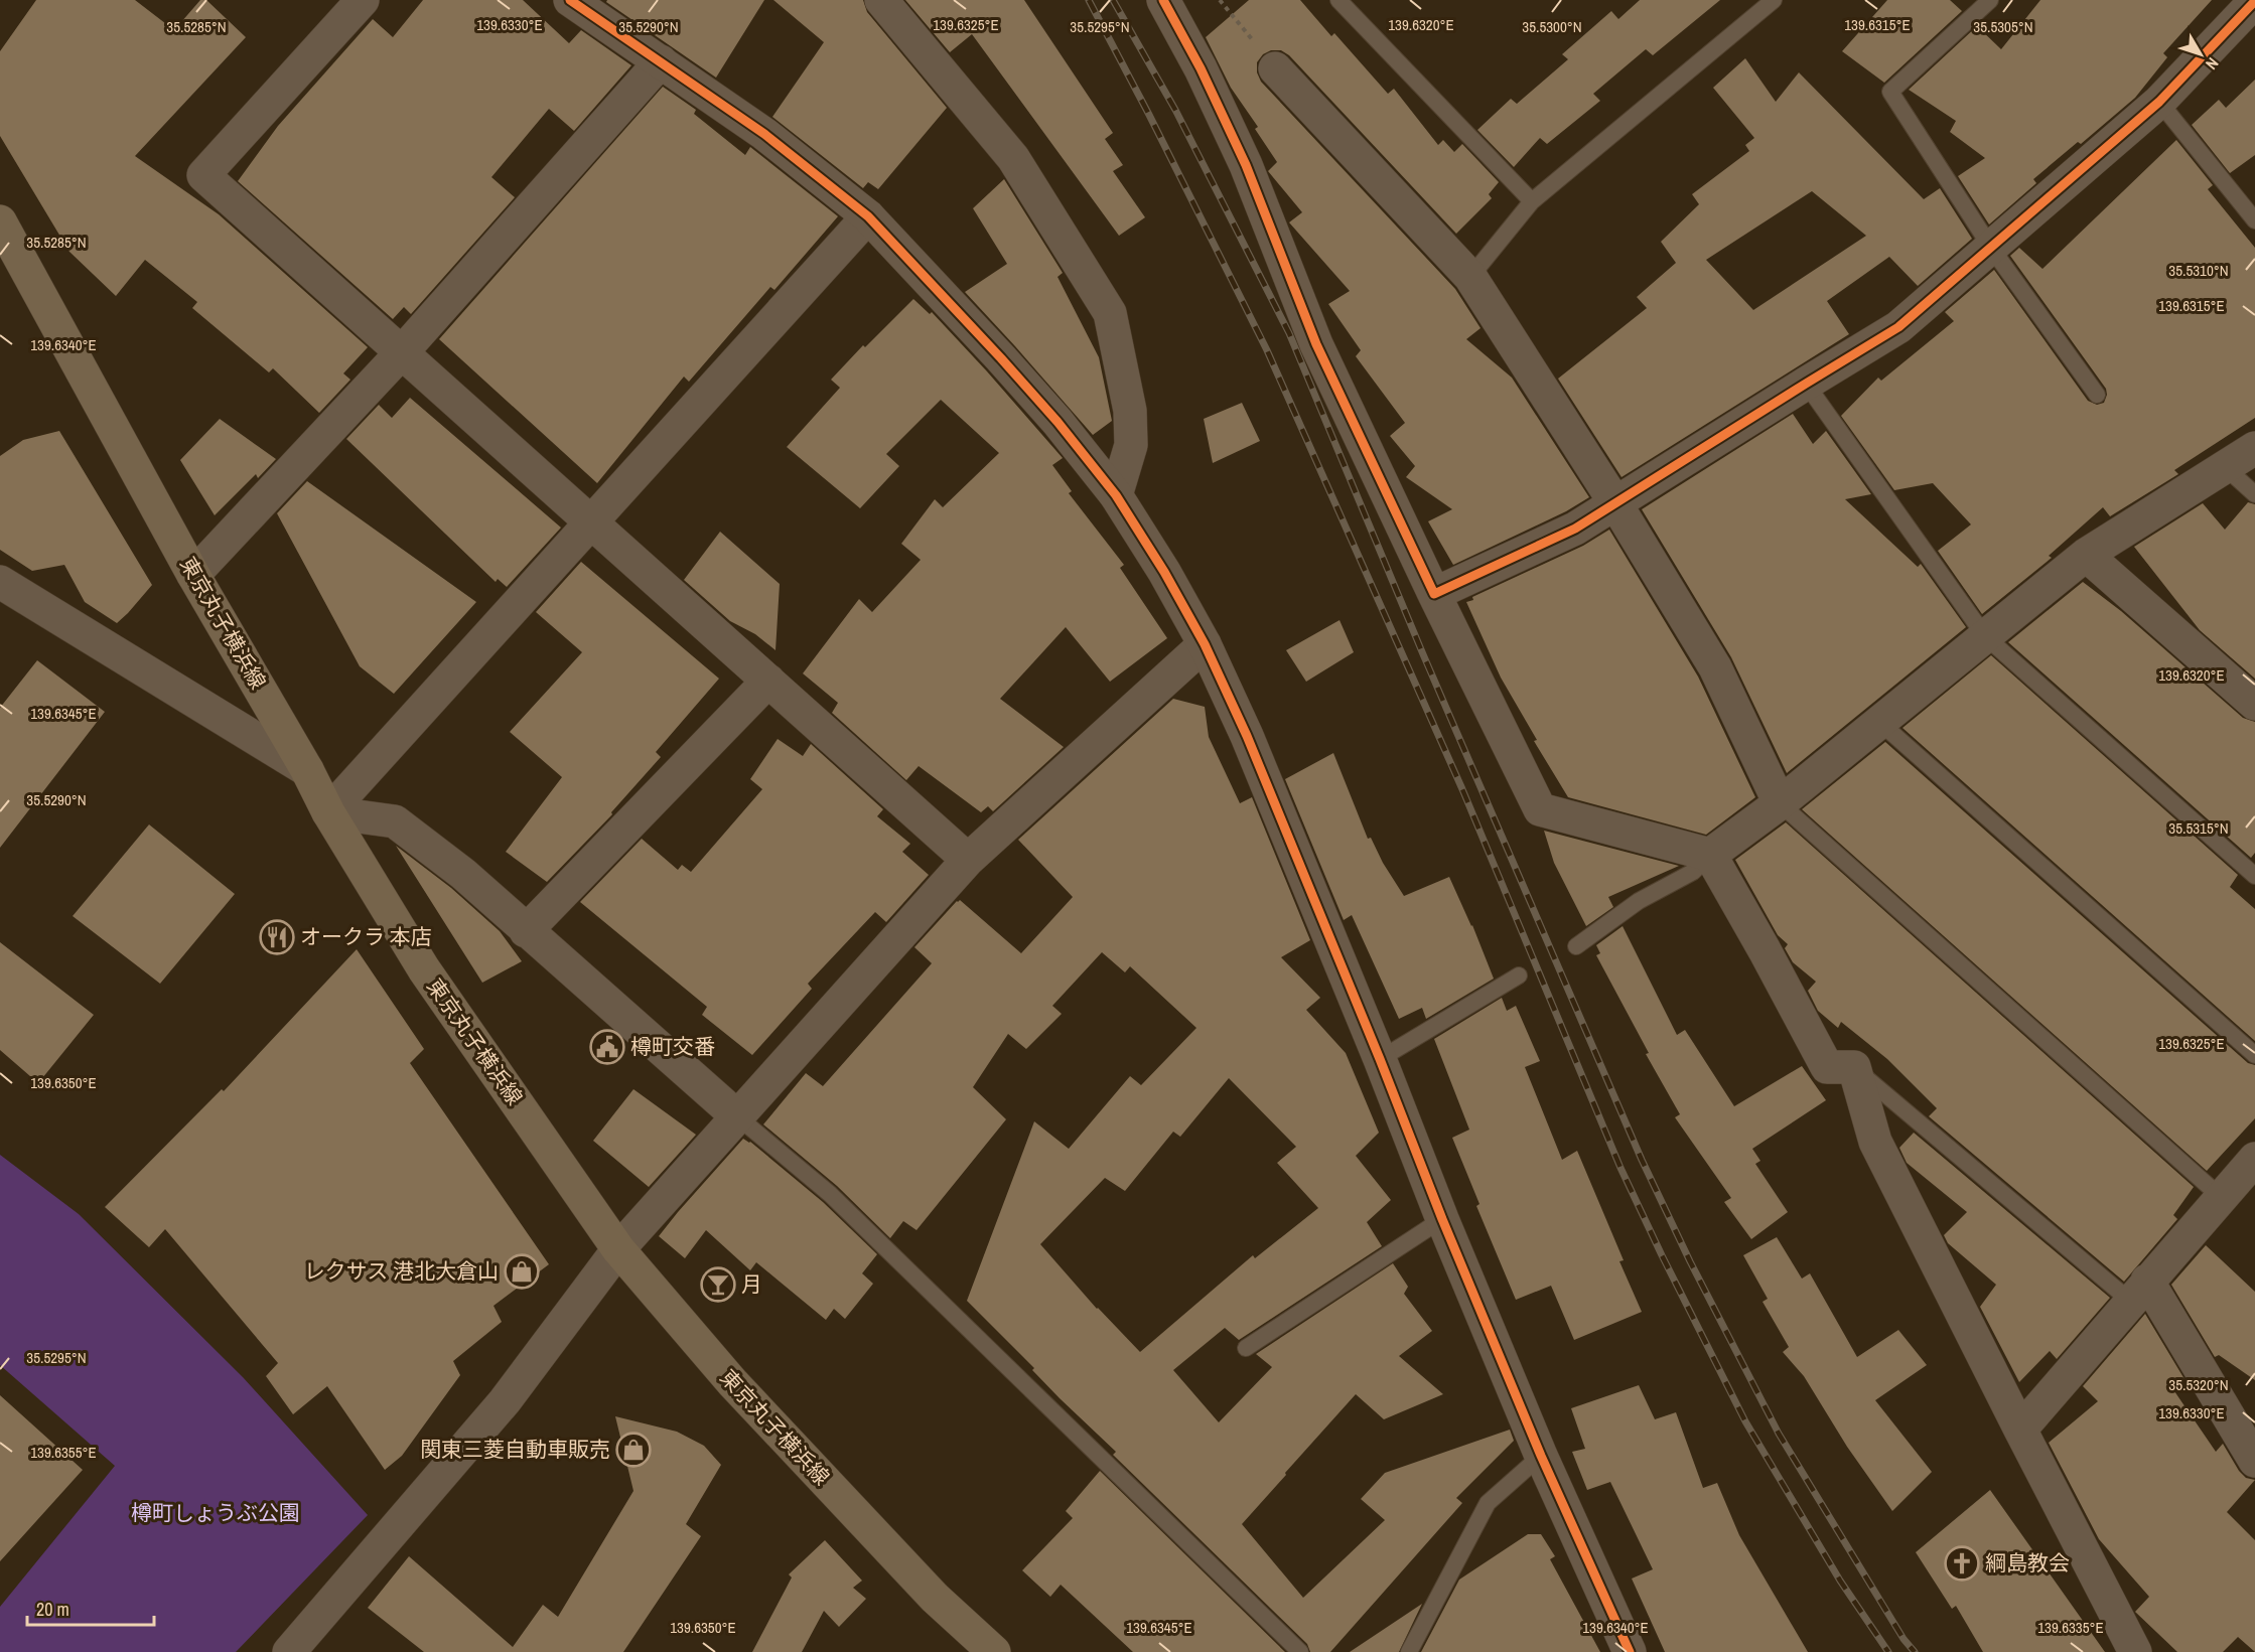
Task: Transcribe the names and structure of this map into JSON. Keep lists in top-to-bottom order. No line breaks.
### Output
{"streets":{"main road":["東京丸子横浜線"]},"parks":["樽町しょうぶ公園"],"places":{"restaurant":["オークラ 本店"],"public building":["樽町交番"],"shop":["レクサス 港北大倉山","関東三菱自動車販売"],"bar":["月"],"church":["綱島教会"]},"scale_bar":"20 m","north":"bottom right","coordinates":["139.6330°E","139.6325°E","139.6320°E","139.6315°E","35.5300°N","35.5305°N","35.5285°N","35.5290°N","35.5295°N","35.5310°N","139.6340°E","139.6345°E","35.5315°N","139.6350°E","35.5320°N","139.6355°E","139.6335°E"]}
